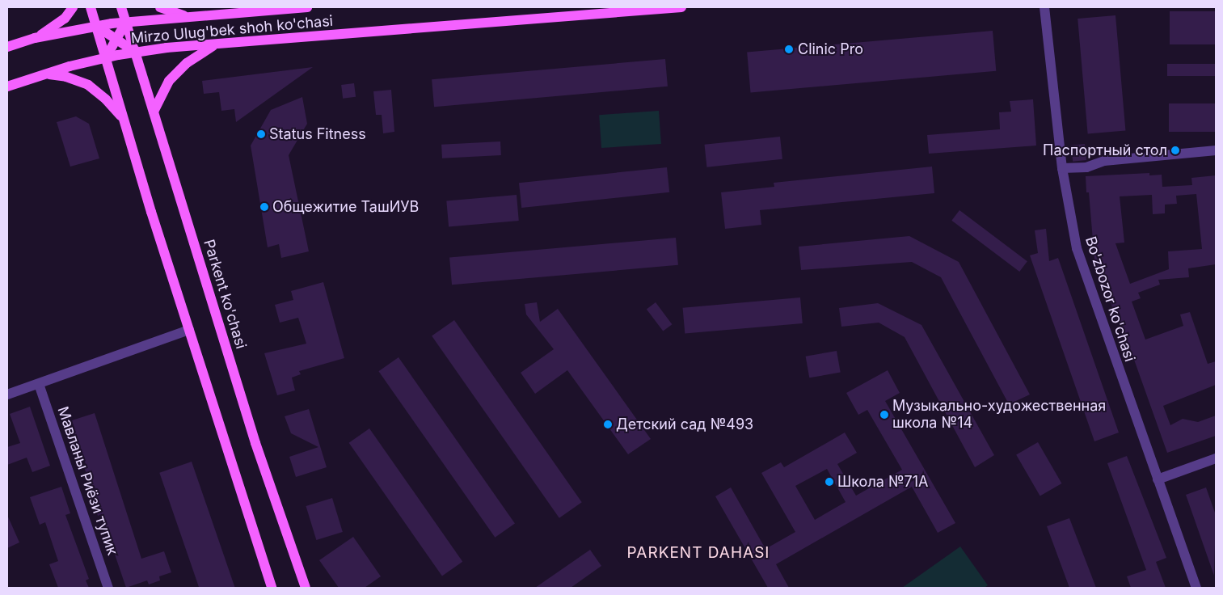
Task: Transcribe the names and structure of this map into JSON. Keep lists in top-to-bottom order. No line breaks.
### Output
{"streets":{"main road":["Mirzo Ulug'bek shoh ko'chasi","Parkent ko'chasi"],"street":["Bo'zbozor ko'chasi","Мавланы Риёзи тупик"]},"crossings":[["Mirzo Ulug'bek shoh ko'chasi","Parkent ko'chasi"]],"districts":["PARKENT DAHASI"],"places":["Clinic Pro","Status Fitness","Паспортный стол","Общежитие ТашИУВ","Музыкально-художественная школа №14","Детский сад №493","Школа №71А"]}
